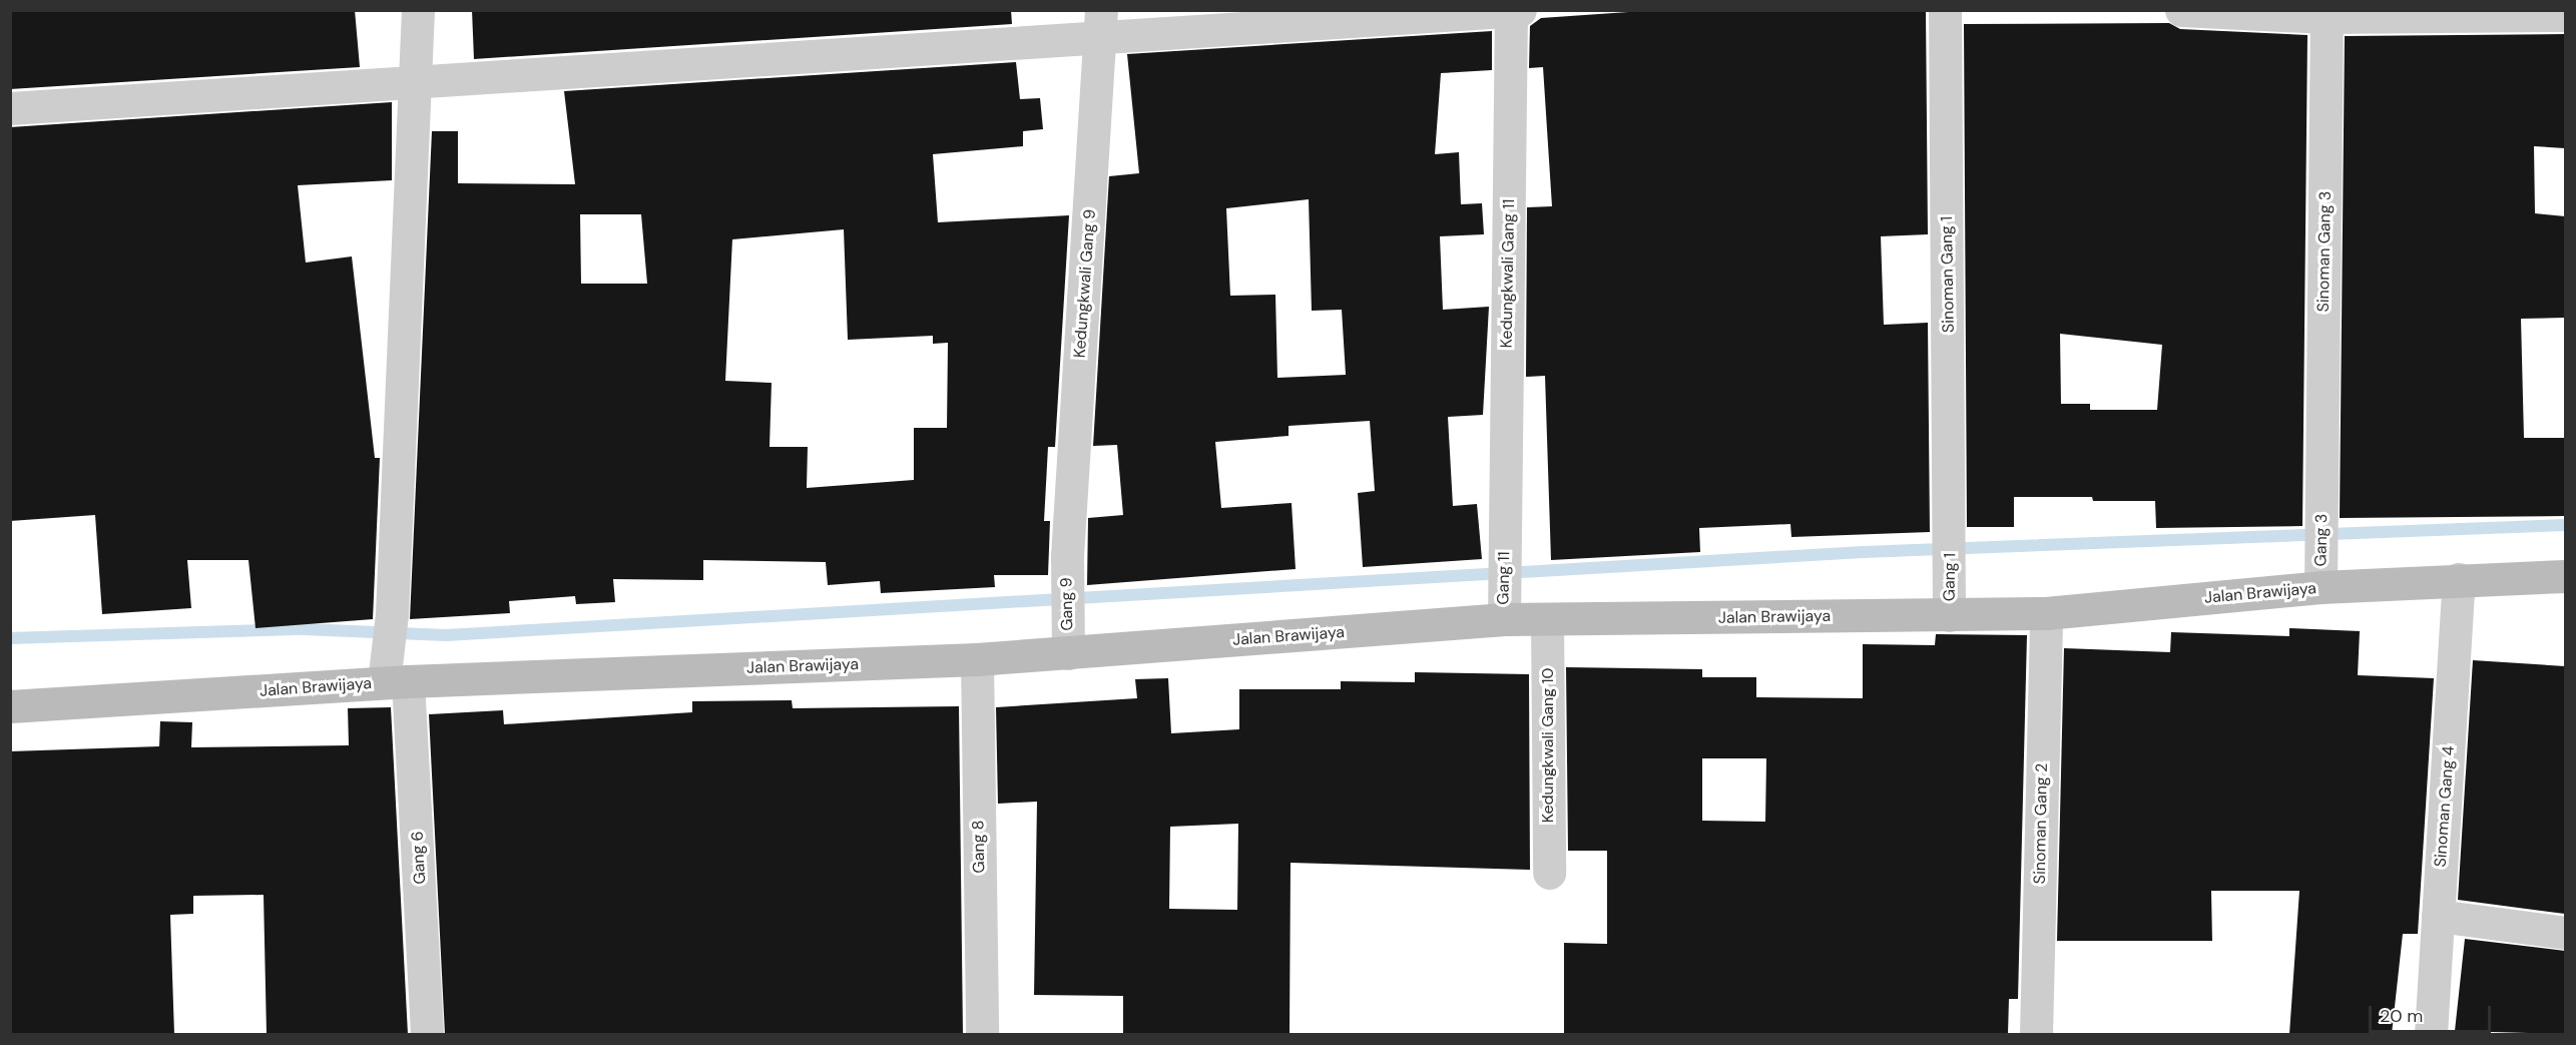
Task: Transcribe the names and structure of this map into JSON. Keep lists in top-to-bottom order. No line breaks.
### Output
{"streets":{"main road":["Jalan Brawijaya"],"street":["Sinoman Gang 3","Kedungkwali Gang 11","Sinoman Gang 1","Kedungkwali Gang 9","Gang 3","Gang 1","Gang 11","Gang 9","Kedungkwali Gang 10","Sinoman Gang 4","Sinoman Gang 2","Gang 8","Gang 6"]},"crossings":[["Sinoman Gang 3","Gang 3"],["Kedungkwali Gang 11","Gang 11"],["Sinoman Gang 1","Gang 1"],["Kedungkwali Gang 9","Gang 9"],["Gang 3","Jalan Brawijaya"],["Gang 1","Jalan Brawijaya"],["Gang 11","Jalan Brawijaya"],["Jalan Brawijaya","Gang 9"],["Jalan Brawijaya","Kedungkwali Gang 10"],["Jalan Brawijaya","Sinoman Gang 4"],["Jalan Brawijaya","Sinoman Gang 2"],["Jalan Brawijaya","Gang 8"],["Jalan Brawijaya","Gang 6"]],"scale_bar":"20 m"}
